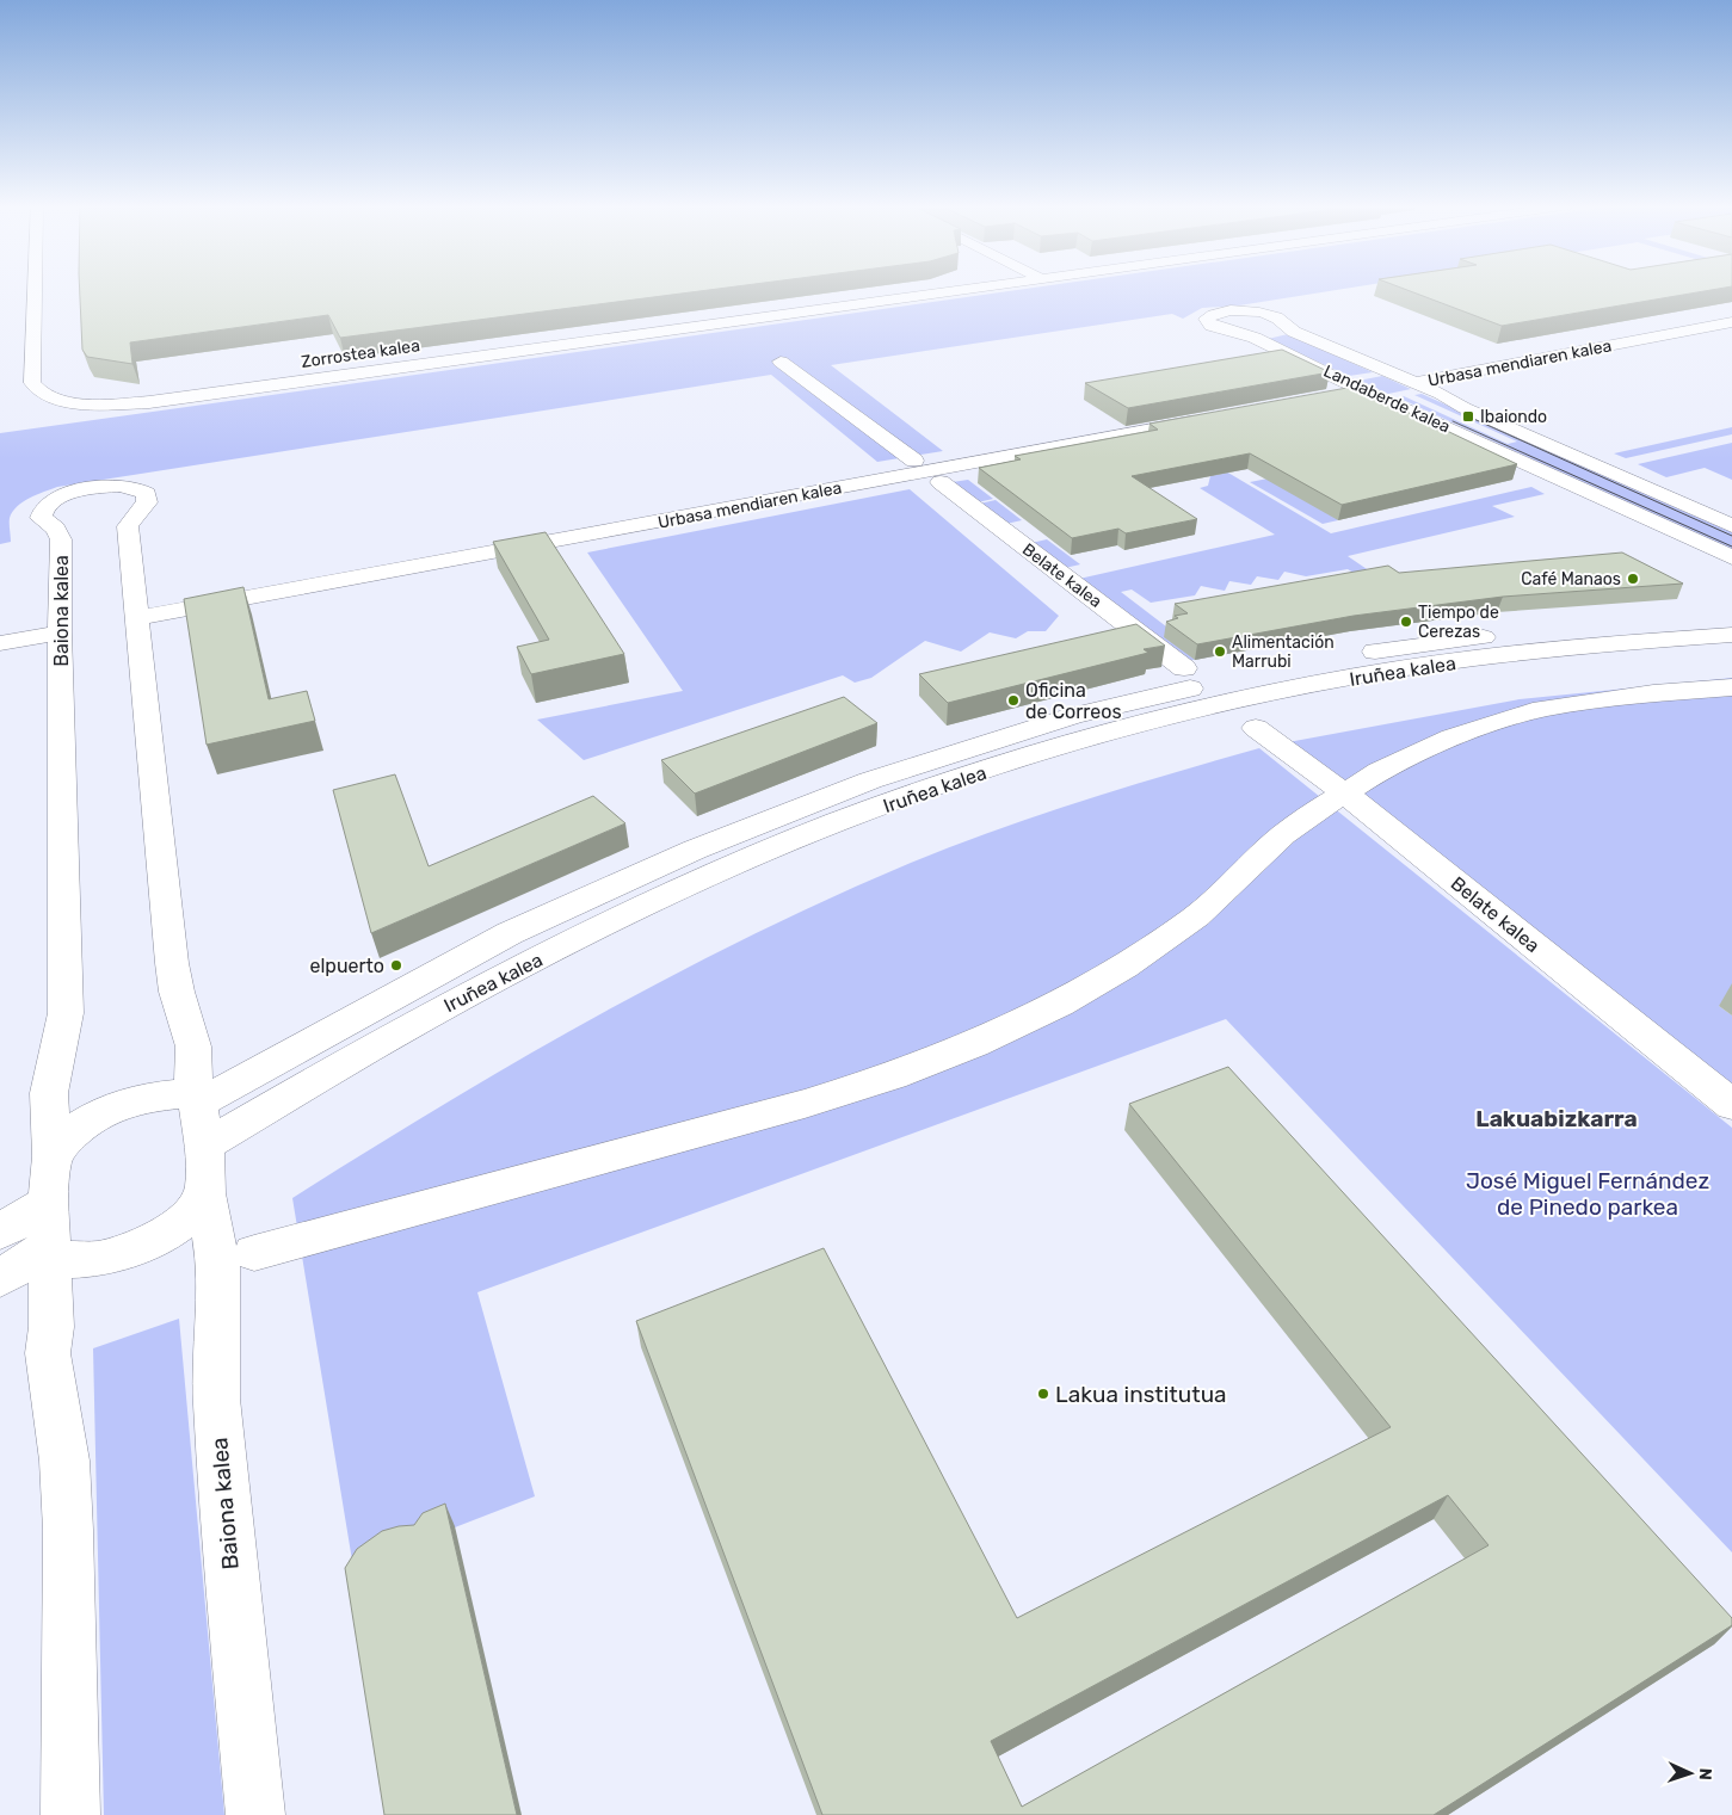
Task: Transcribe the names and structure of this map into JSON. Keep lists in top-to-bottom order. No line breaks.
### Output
{"streets":{"street":["Zorrostea kalea","Urbasa mendiaren kalea","Landaberde kalea","Belate kalea","Baiona kalea","Iruñea kalea"]},"crossings":[["Urbasa mendiaren kalea","Landaberde kalea"],["Urbasa mendiaren kalea","Baiona kalea"],["Baiona kalea","Iruñea kalea"]],"districts":["Lakuabizkarra"],"parks":["José Miguel Fernández de Pinedo parkea"],"places":{"transit":["Ibaiondo"],"other":["Café Manaos","Tiempo de Cerezas","Alimentación Marrubi","Oficina de Correos","elpuerto","Lakua institutua"]},"north":"right"}
